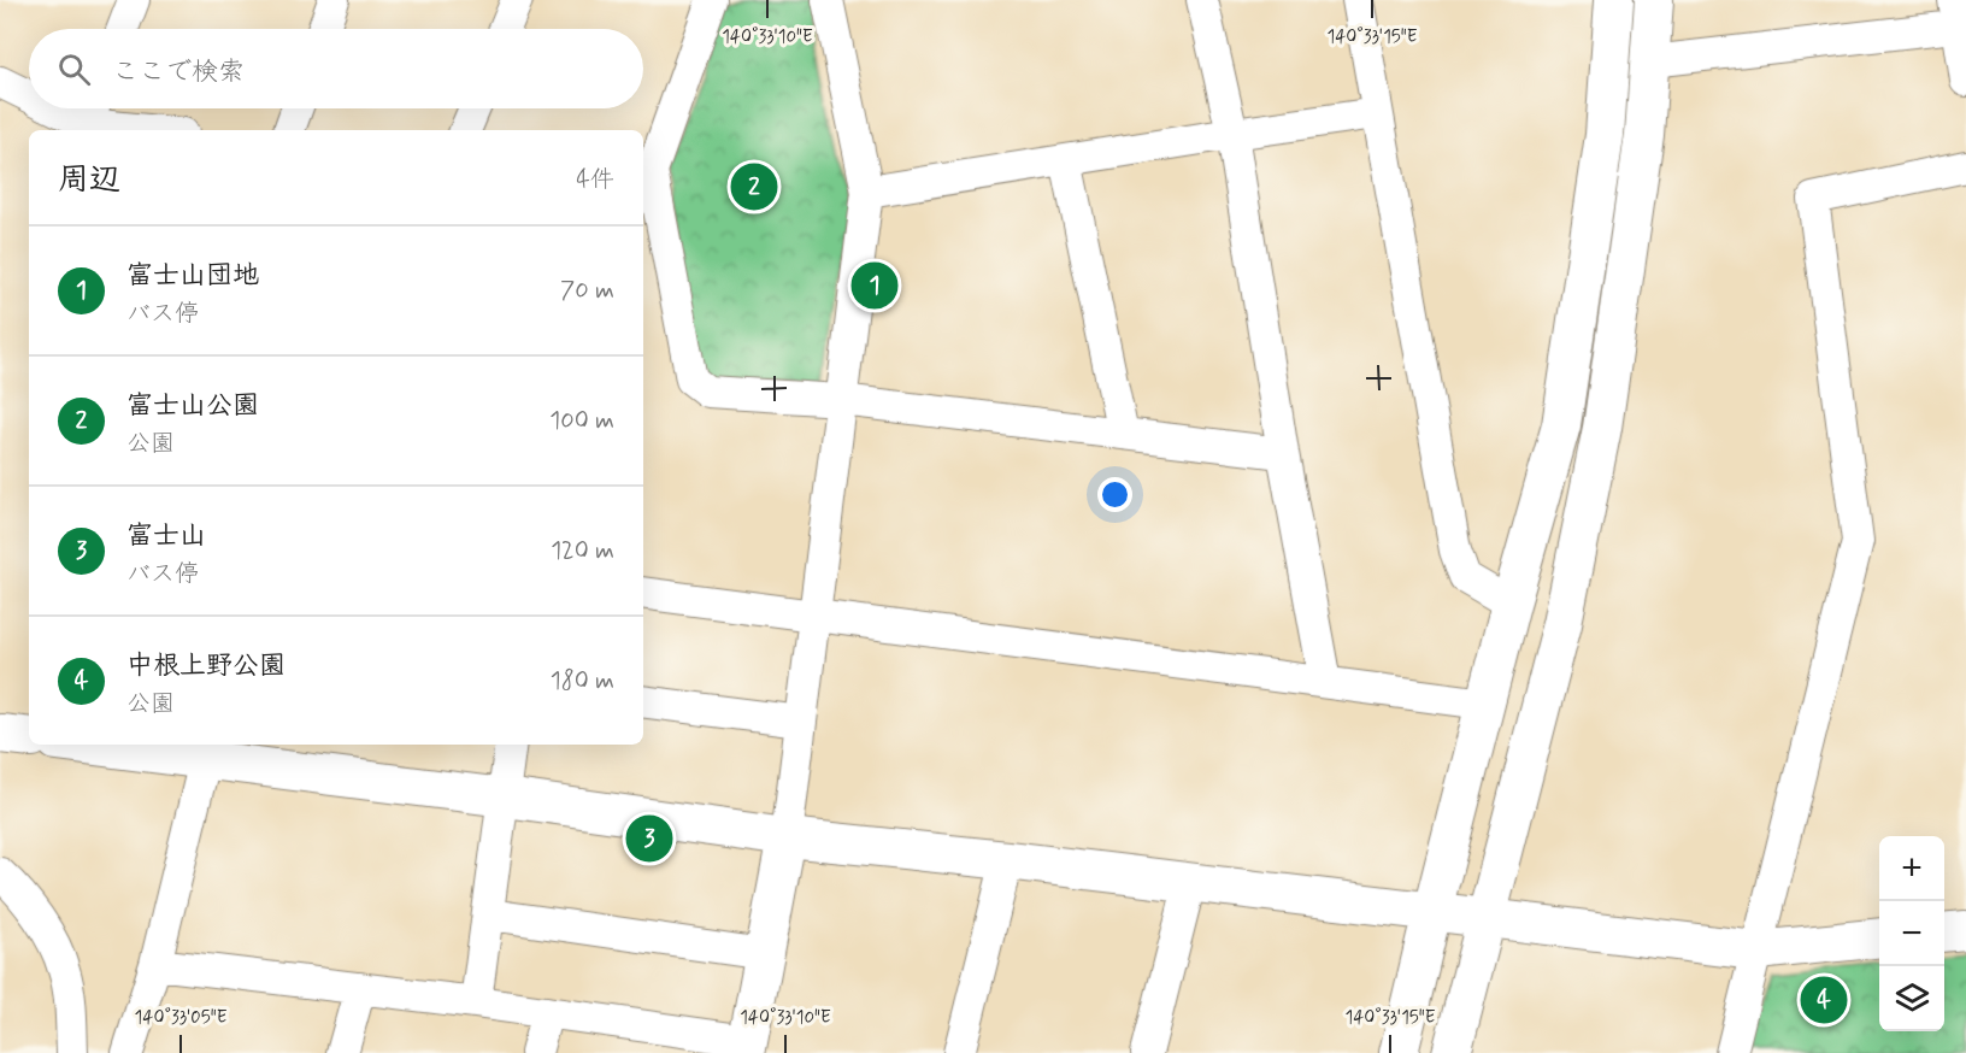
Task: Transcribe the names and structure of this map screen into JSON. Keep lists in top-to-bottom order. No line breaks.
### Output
{"page":{"search":"ここで検索","heading":["周辺","4件"],"pins":["2","1","3","4"],"list":[{"mark":"1","name":"富士山団地","note":"バス停","value":"70 m"},{"mark":"2","name":"富士山公園","note":"公園","value":"100 m"},{"mark":"3","name":"富士山","note":"バス停","value":"120 m"},{"mark":"4","name":"中根上野公園","note":"公園","value":"180 m"}],"map_buttons":["+","−"]},"coordinates":["140°33'10\"E","140°33'15\"E","140°33'05\"E"]}
